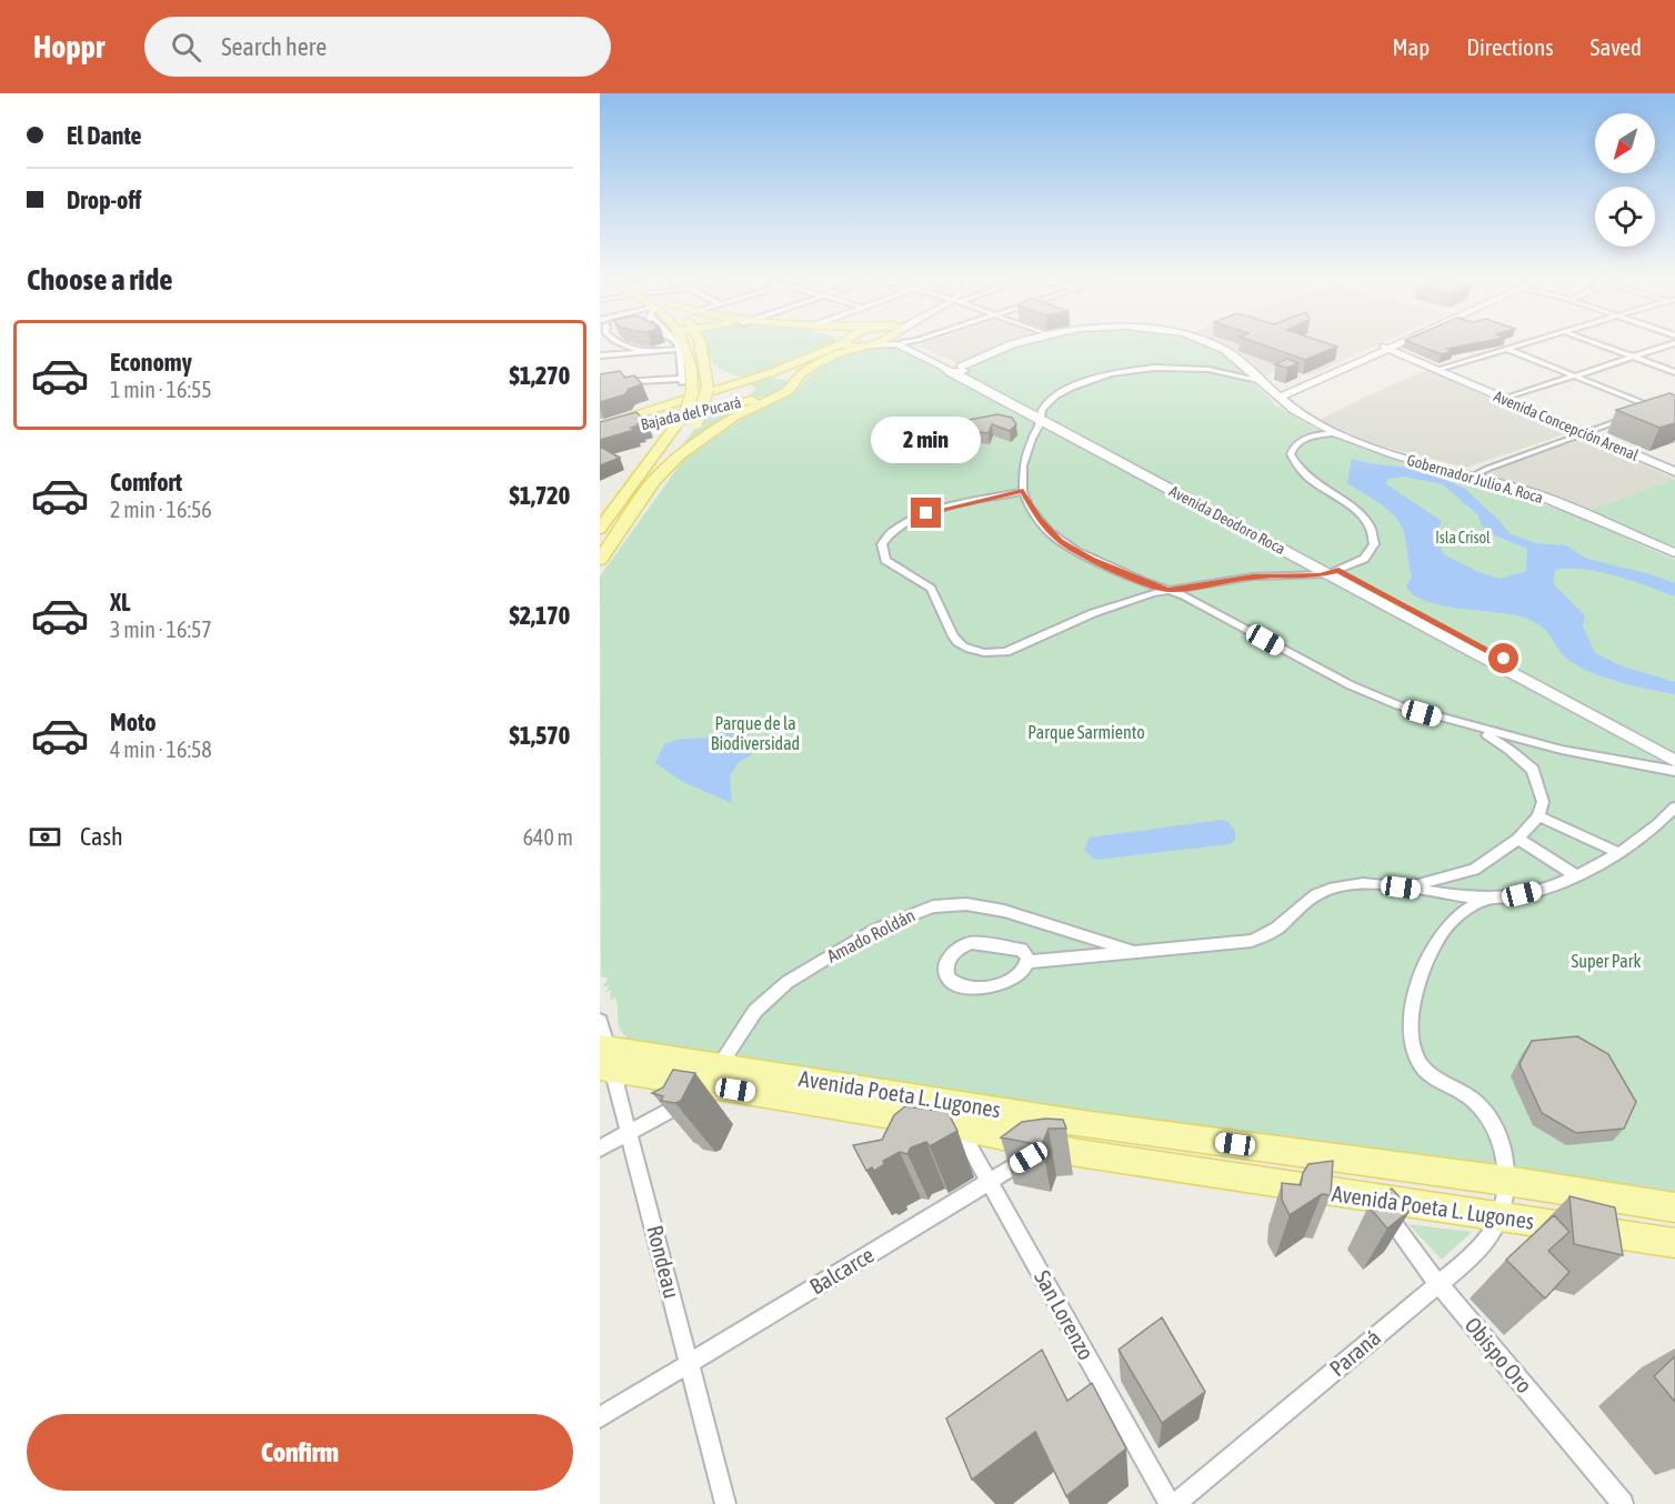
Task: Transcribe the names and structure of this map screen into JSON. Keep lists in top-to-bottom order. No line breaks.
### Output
{"streets":{"main road":["Bajada del Pucará","Avenida Concepción Arenal","Gobernador Julio A. Roca","Avenida Deodoro Roca","Avenida Poeta L. Lugones"],"street":["Amado Roldán","Rondeau","Balcarce","San Lorenzo","Paraná","Obispo Oro"]},"crossings":[["Gobernador Julio A. Roca","Avenida Deodoro Roca"],["Amado Roldán","Avenida Poeta L. Lugones"],["Amado Roldán","Rondeau"],["Avenida Poeta L. Lugones","Rondeau"],["Avenida Poeta L. Lugones","Balcarce"],["Avenida Poeta L. Lugones","San Lorenzo"],["Avenida Poeta L. Lugones","Paraná"],["Avenida Poeta L. Lugones","Obispo Oro"],["Rondeau","Balcarce"],["Balcarce","San Lorenzo"],["Paraná","Obispo Oro"]],"parks":["Isla Crisol","Parque de la Biodiversidad","Parque Sarmiento","Super Park"],"north":"bottom left","page":{"header":"Hoppr","search":"Search here","nav":["Map","Directions","Saved"],"banner":["El Dante","Drop-off"],"heading":"Choose a ride","list":[{"name":"Economy","note":"1 min · 16:55","value":"$1,270"},{"name":"Comfort","note":"2 min · 16:56","value":"$1,720"},{"name":"XL","note":"3 min · 16:57","value":"$2,170"},{"name":"Moto","note":"4 min · 16:58","value":"$1,570"}],"bubble":"2 min","pay":["Cash","640 m"],"buttons":"Confirm"}}
